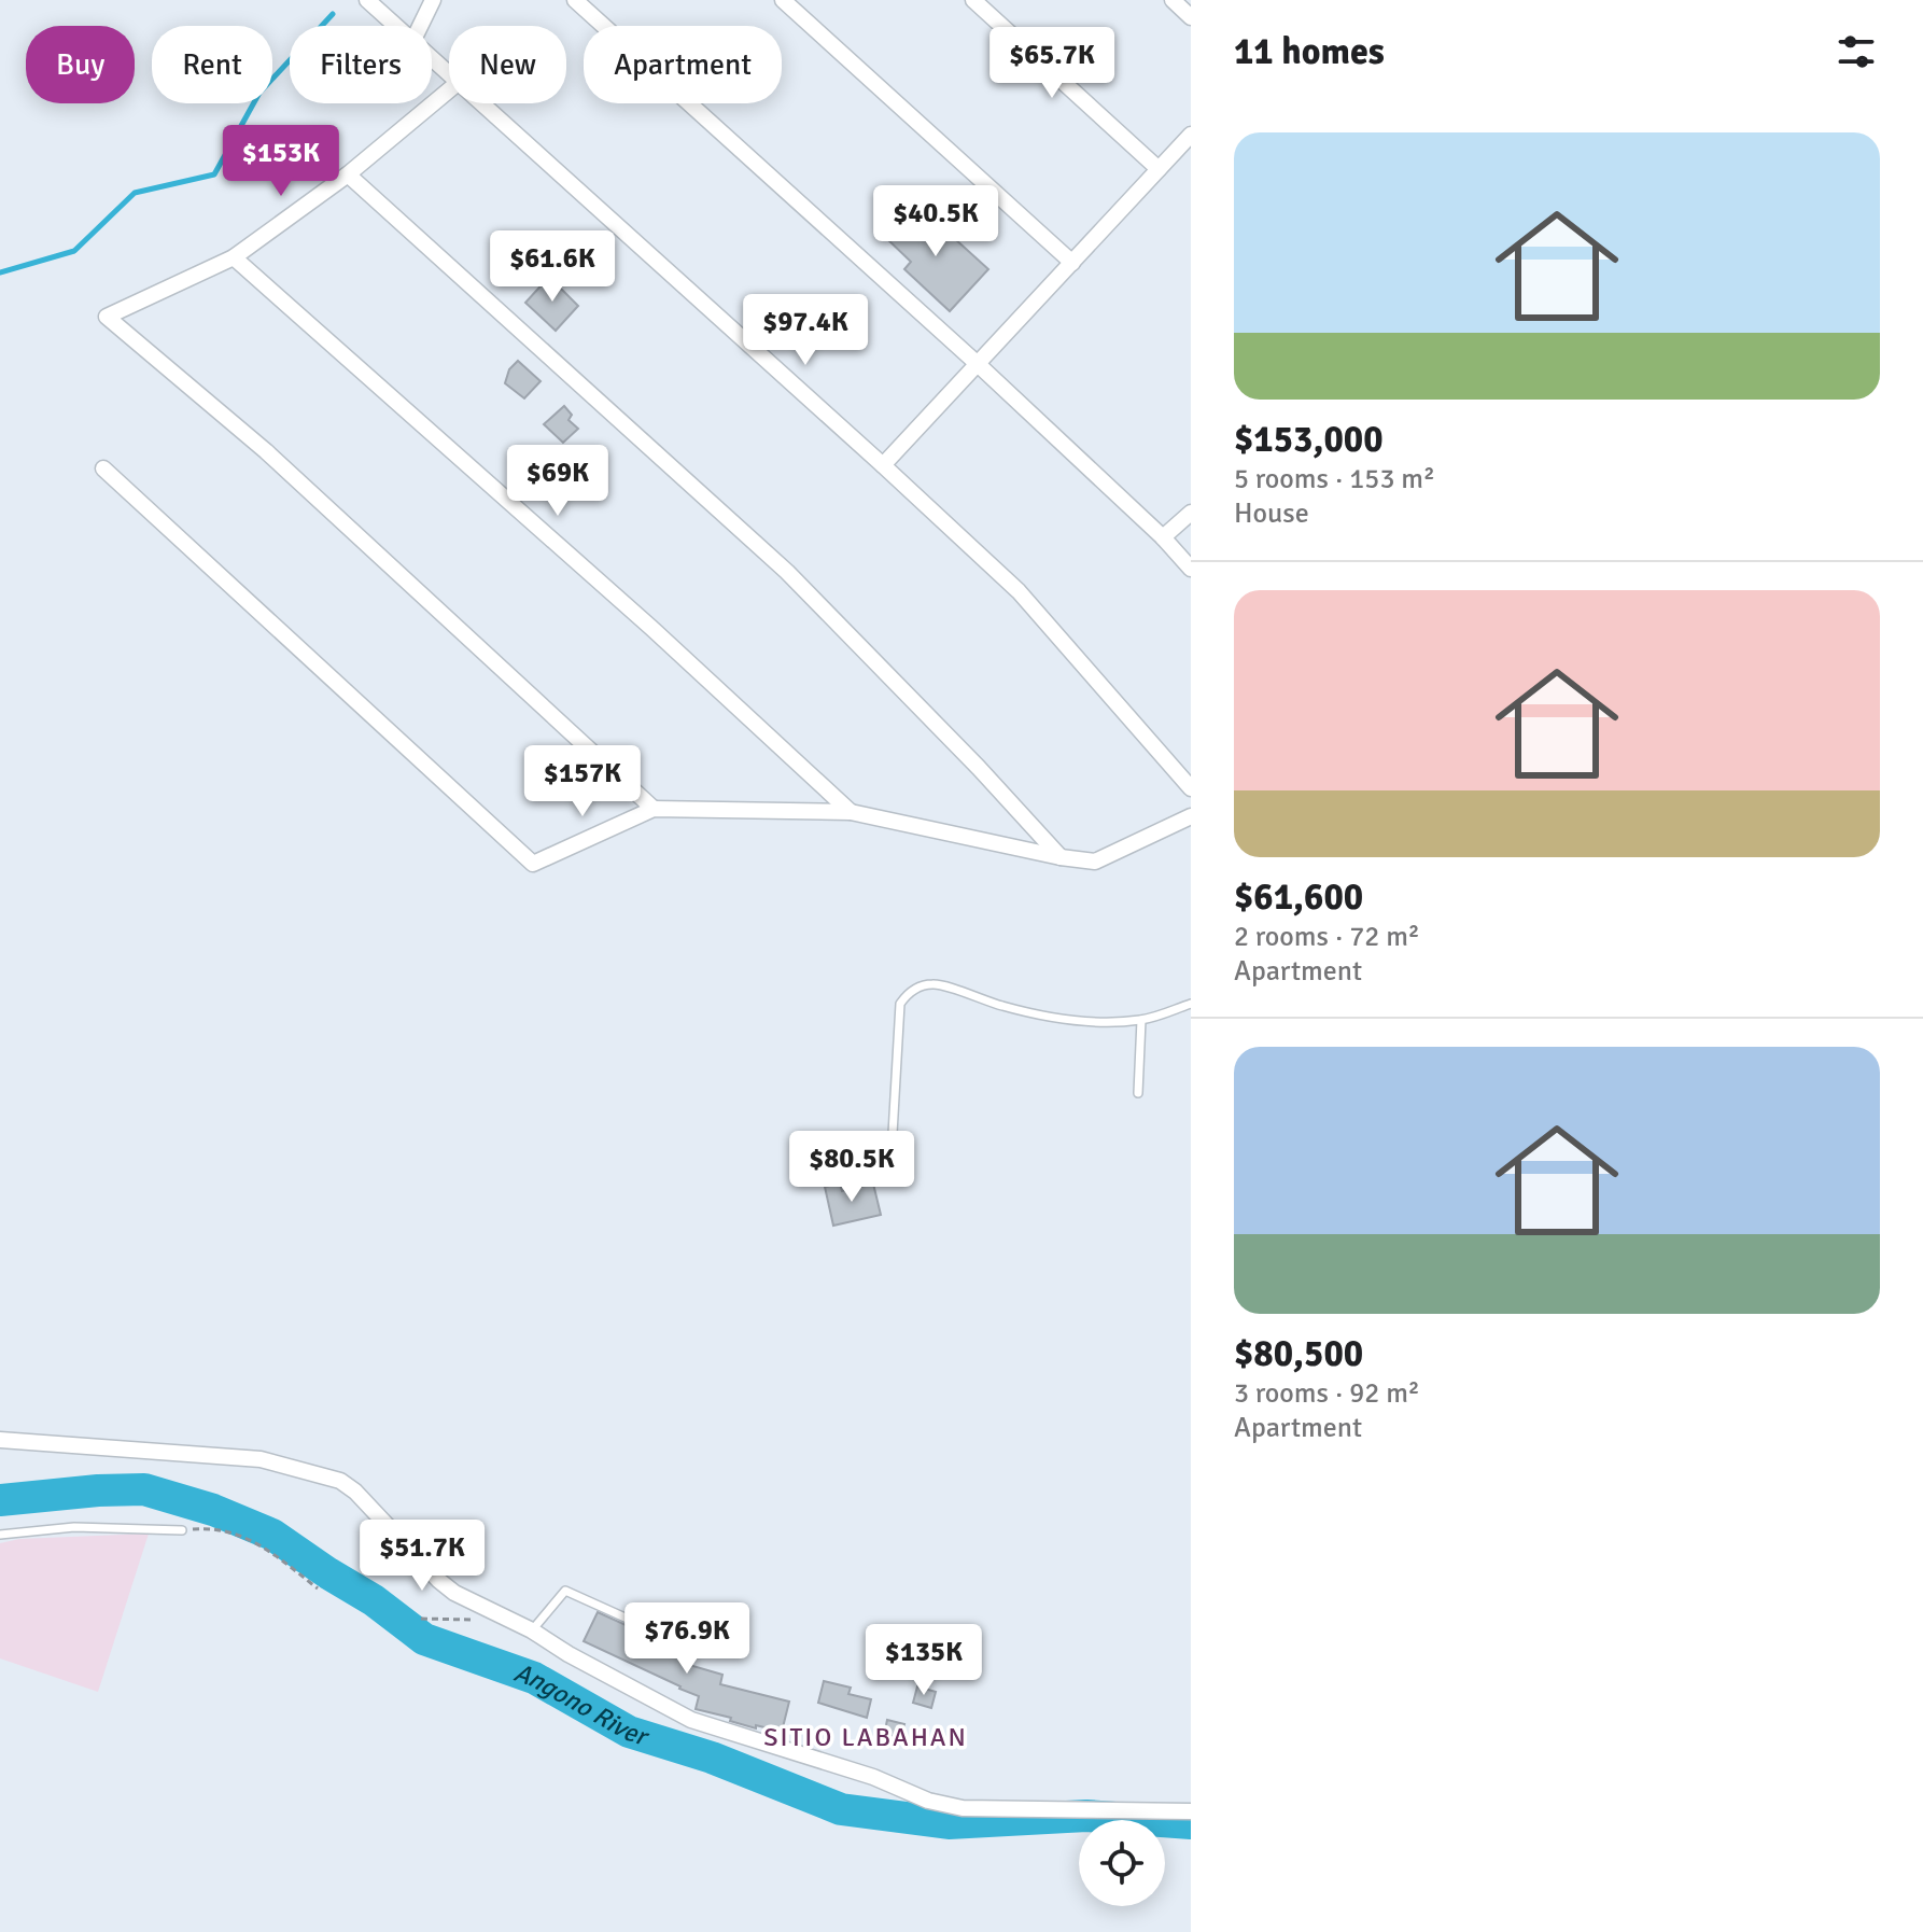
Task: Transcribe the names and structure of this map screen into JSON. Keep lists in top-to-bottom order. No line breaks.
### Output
{"districts":["SITIO LABAHAN"],"water":["Angono River"],"page":{"heading":"11 homes","chip":["Buy","Rent","Filters","New","Apartment"],"price":["$65.7K","$153K","$40.5K","$61.6K","$97.4K","$69K","$157K","$80.5K","$51.7K","$76.9K","$135K"],"list":[{"name":"$153,000","note":"5 rooms · 153 m² · House"},{"name":"$61,600","note":"2 rooms · 72 m² · Apartment"},{"name":"$80,500","note":"3 rooms · 92 m² · Apartment"}]}}
